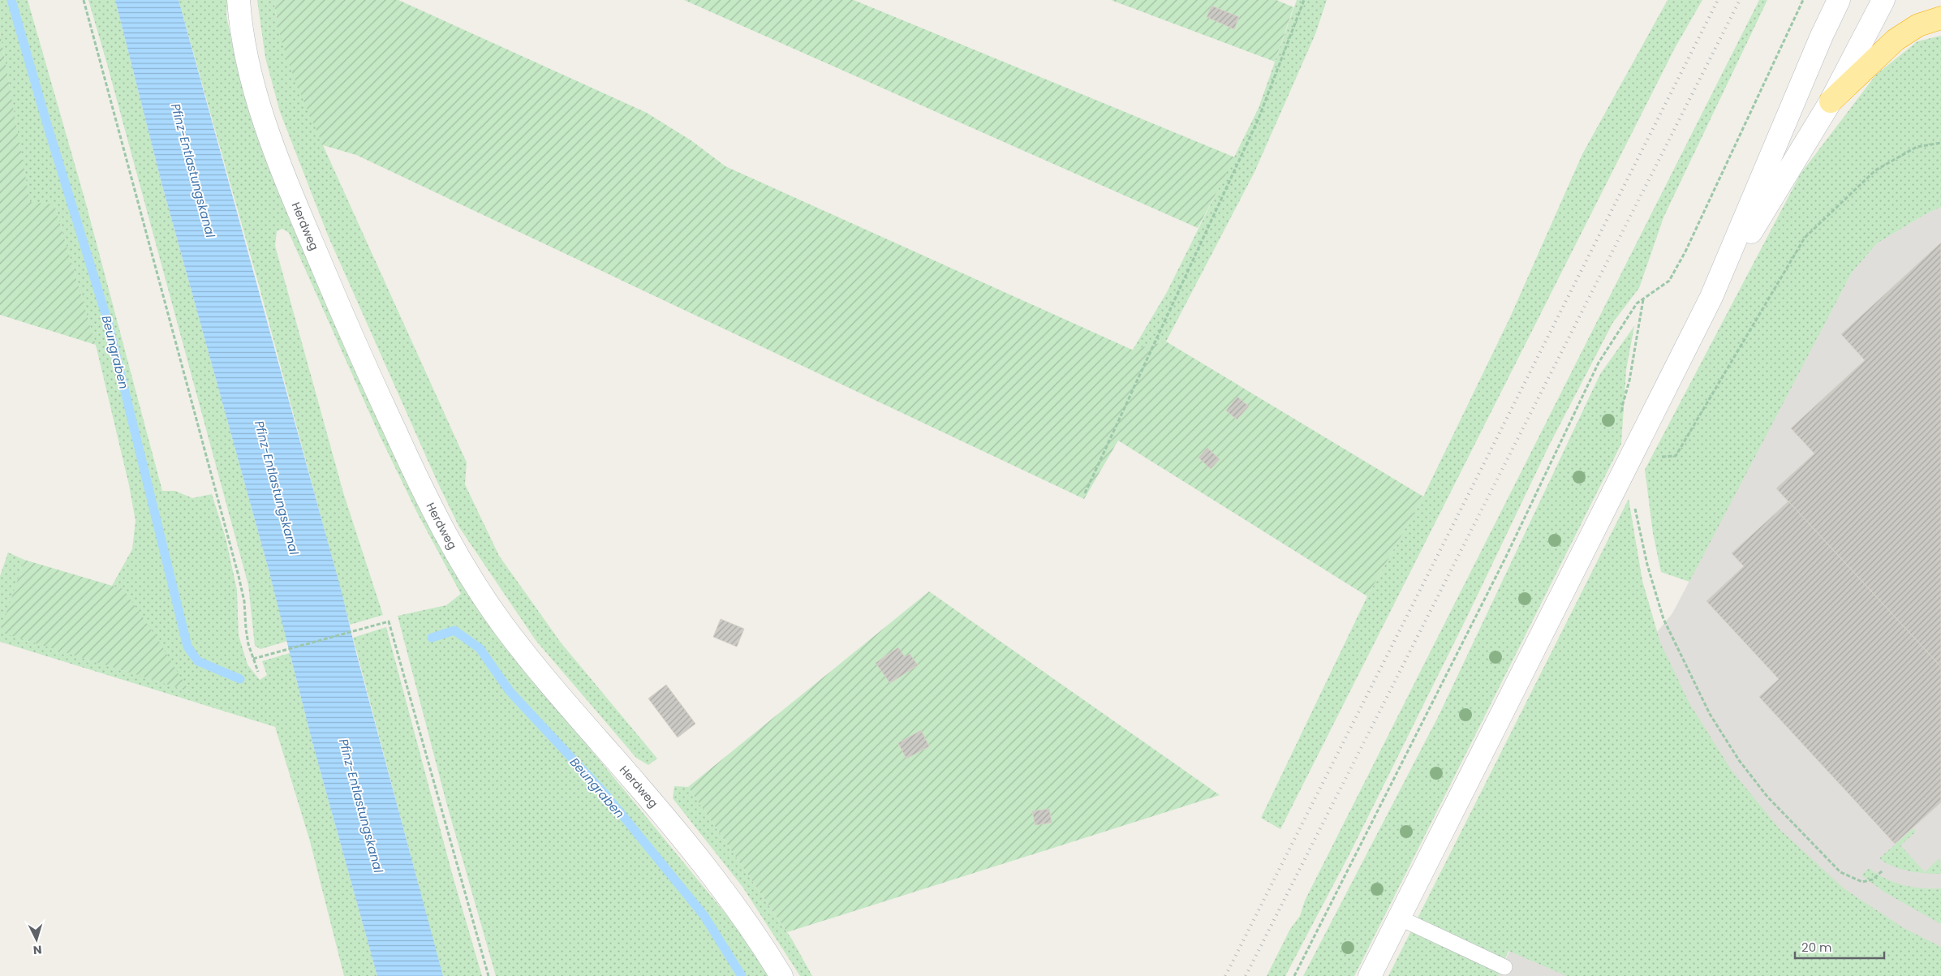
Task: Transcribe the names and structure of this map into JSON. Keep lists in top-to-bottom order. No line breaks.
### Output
{"streets":{"main road":["Herdweg"]},"water":["Pfinz-Entlastungskanal","Beungraben"],"scale_bar":"20 m","north":"bottom"}
